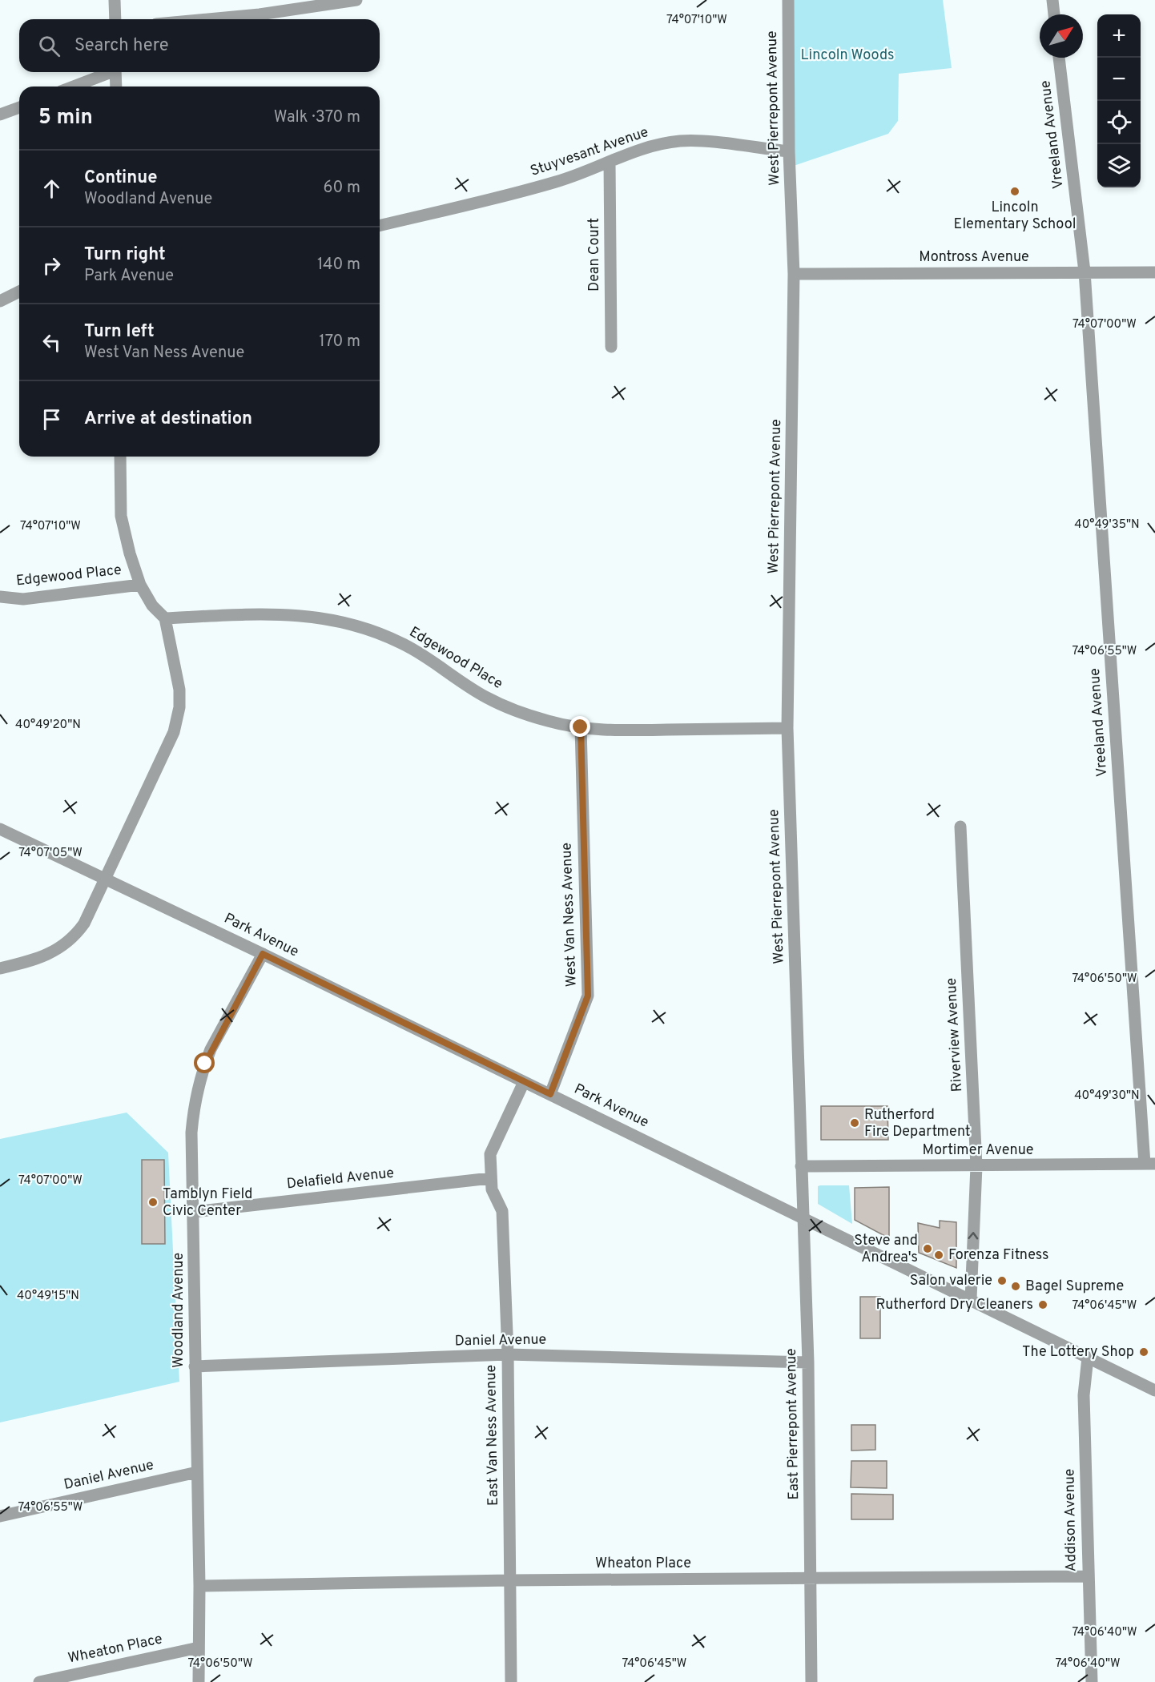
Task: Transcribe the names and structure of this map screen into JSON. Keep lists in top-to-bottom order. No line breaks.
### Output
{"streets":{"street":["West Pierrepont Avenue","Vreeland Avenue","Stuyvesant Avenue","Dean Court","Montross Avenue","Edgewood Place","West Van Ness Avenue","Park Avenue","Riverview Avenue","Mortimer Avenue","Delafield Avenue","Woodland Avenue","Daniel Avenue","East Pierrepont Avenue","East Van Ness Avenue","Addison Avenue","Wheaton Place"]},"crossings":[["West Pierrepont Avenue","Stuyvesant Avenue"],["West Pierrepont Avenue","Montross Avenue"],["West Pierrepont Avenue","Edgewood Place"],["West Pierrepont Avenue","Mortimer Avenue"],["West Pierrepont Avenue","East Pierrepont Avenue"],["Vreeland Avenue","Montross Avenue"],["Vreeland Avenue","Mortimer Avenue"],["Stuyvesant Avenue","Dean Court"],["Edgewood Place","West Van Ness Avenue"],["West Van Ness Avenue","Park Avenue"],["Park Avenue","Riverview Avenue"],["Park Avenue","Woodland Avenue"],["Park Avenue","East Pierrepont Avenue"],["Park Avenue","East Van Ness Avenue"],["Park Avenue","Addison Avenue"],["Riverview Avenue","Mortimer Avenue"],["Mortimer Avenue","East Pierrepont Avenue"],["Delafield Avenue","Woodland Avenue"],["Delafield Avenue","East Van Ness Avenue"],["Woodland Avenue","Daniel Avenue"],["Woodland Avenue","Wheaton Place"],["Daniel Avenue","East Pierrepont Avenue"],["Daniel Avenue","East Van Ness Avenue"],["East Pierrepont Avenue","Wheaton Place"],["East Van Ness Avenue","Wheaton Place"],["Addison Avenue","Wheaton Place"]],"parks":["Lincoln Woods"],"places":["Lincoln Elementary School","Rutherford Fire Department","Tamblyn Field Civic Center","Steve and Andrea's","Forenza Fitness","Salon valerie","Bagel Supreme","Rutherford Dry Cleaners","The Lottery Shop"],"north":"top right","page":{"map_buttons":["+","−"],"search":"Search here","heading":["5 min","Walk · 370 m"],"list":[["Continue","Woodland Avenue","60 m"],["Turn right","Park Avenue","140 m"],["Turn left","West Van Ness Avenue","170 m"],"Arrive at destination"]},"coordinates":["74°07'10\"W","74°07'00\"W","40°49'35\"N","74°06'55\"W","40°49'20\"N","74°07'05\"W","74°06'50\"W","40°49'30\"N","40°49'15\"N","74°06'45\"W","74°06'40\"W"]}
